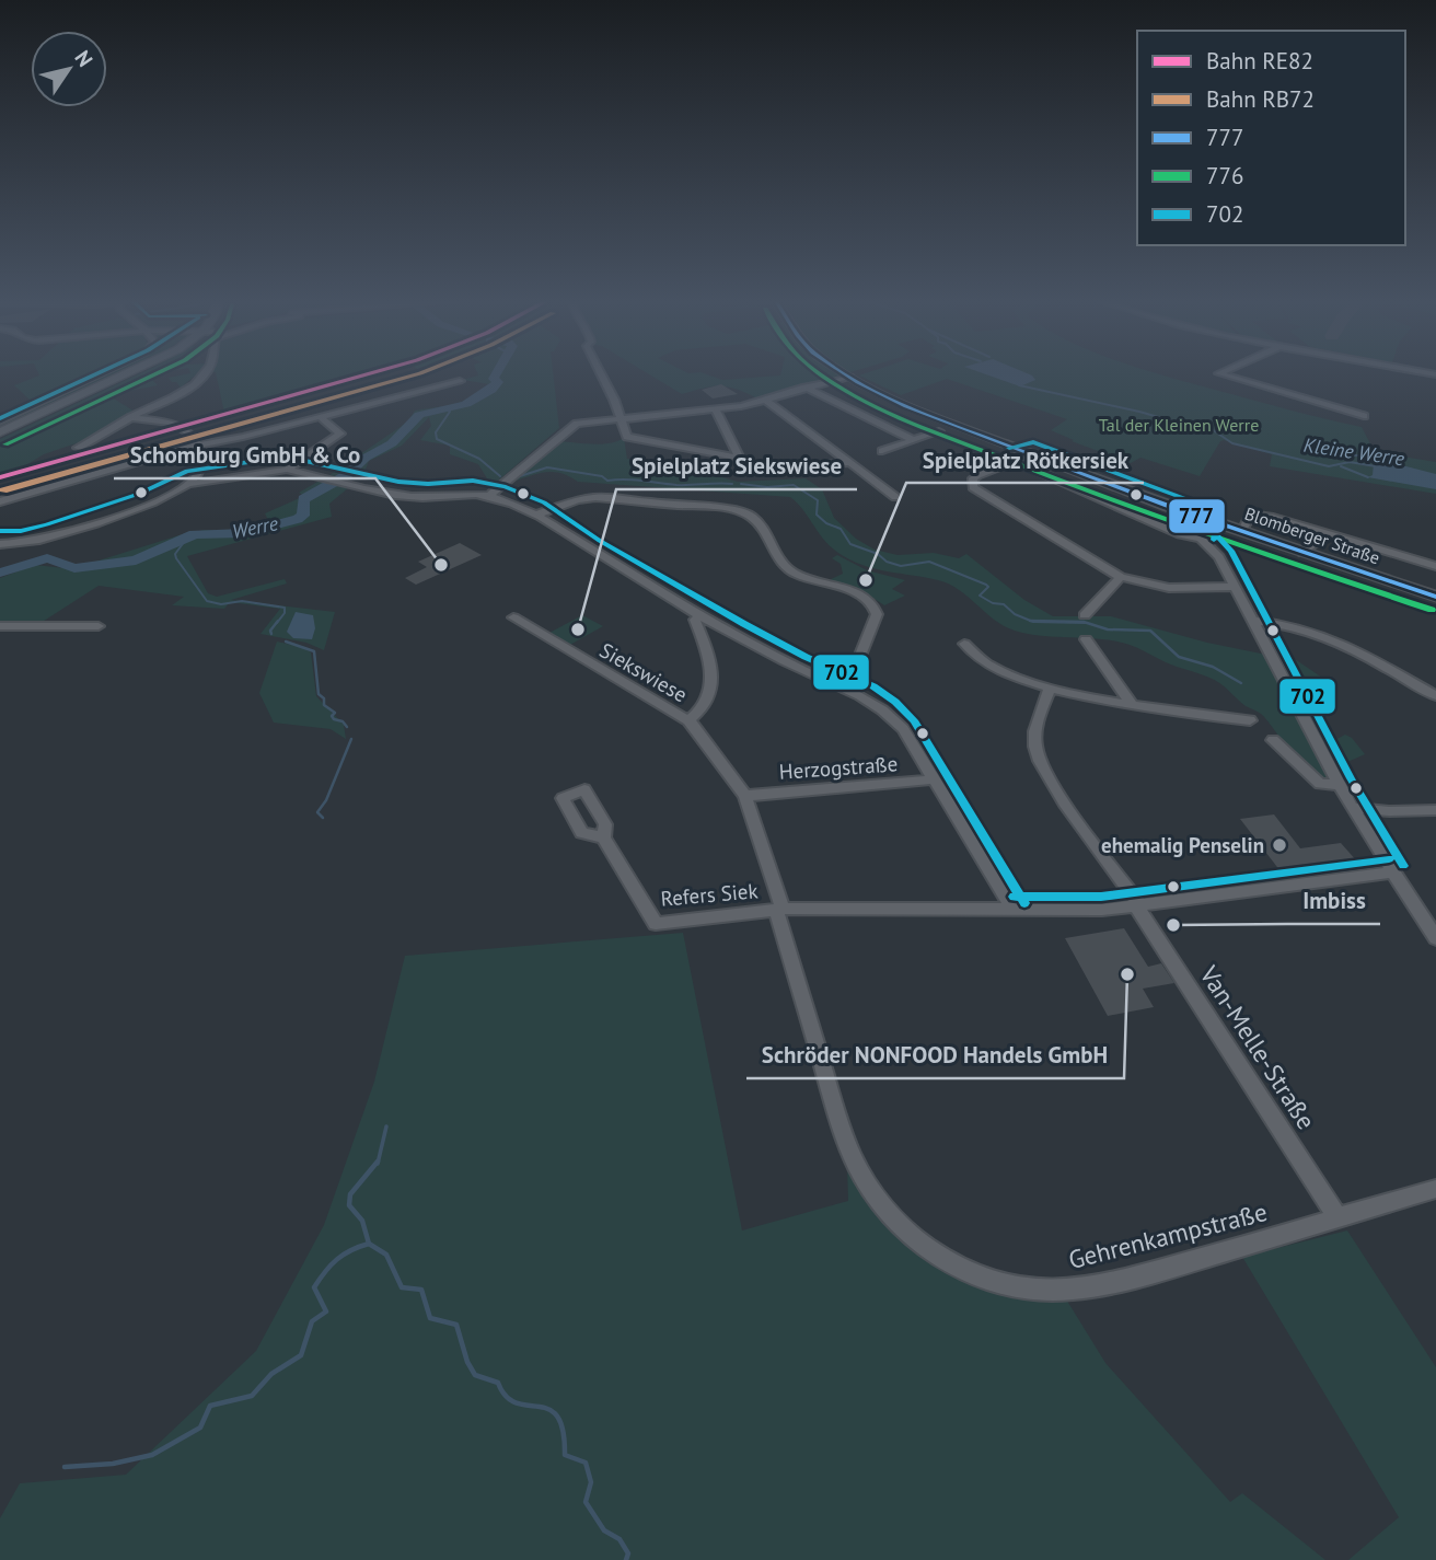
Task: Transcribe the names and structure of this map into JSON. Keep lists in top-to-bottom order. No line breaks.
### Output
{"streets":{"street":["Blomberger Straße","Siekswiese","Herzogstraße","Refers Siek","Van-Melle-Straße","Gehrenkampstraße"]},"crossings":[["Siekswiese","Herzogstraße"],["Siekswiese","Refers Siek"],["Siekswiese","Gehrenkampstraße"],["Refers Siek","Gehrenkampstraße"],["Van-Melle-Straße","Gehrenkampstraße"]],"water":["Kleine Werre","Werre"],"parks":["Tal der Kleinen Werre"],"places":["Schomburg GmbH & Co","Spielplatz Rötkersiek","Spielplatz Siekswiese","ehemalig Penselin","Imbiss","Schröder NONFOOD Handels GmbH"],"lines":["rail line RE82","rail line RB72","transit line 777","transit line 776","transit line 702"],"legend":["Bahn RE82","Bahn RB72","777","776","702"],"north":"top right"}
